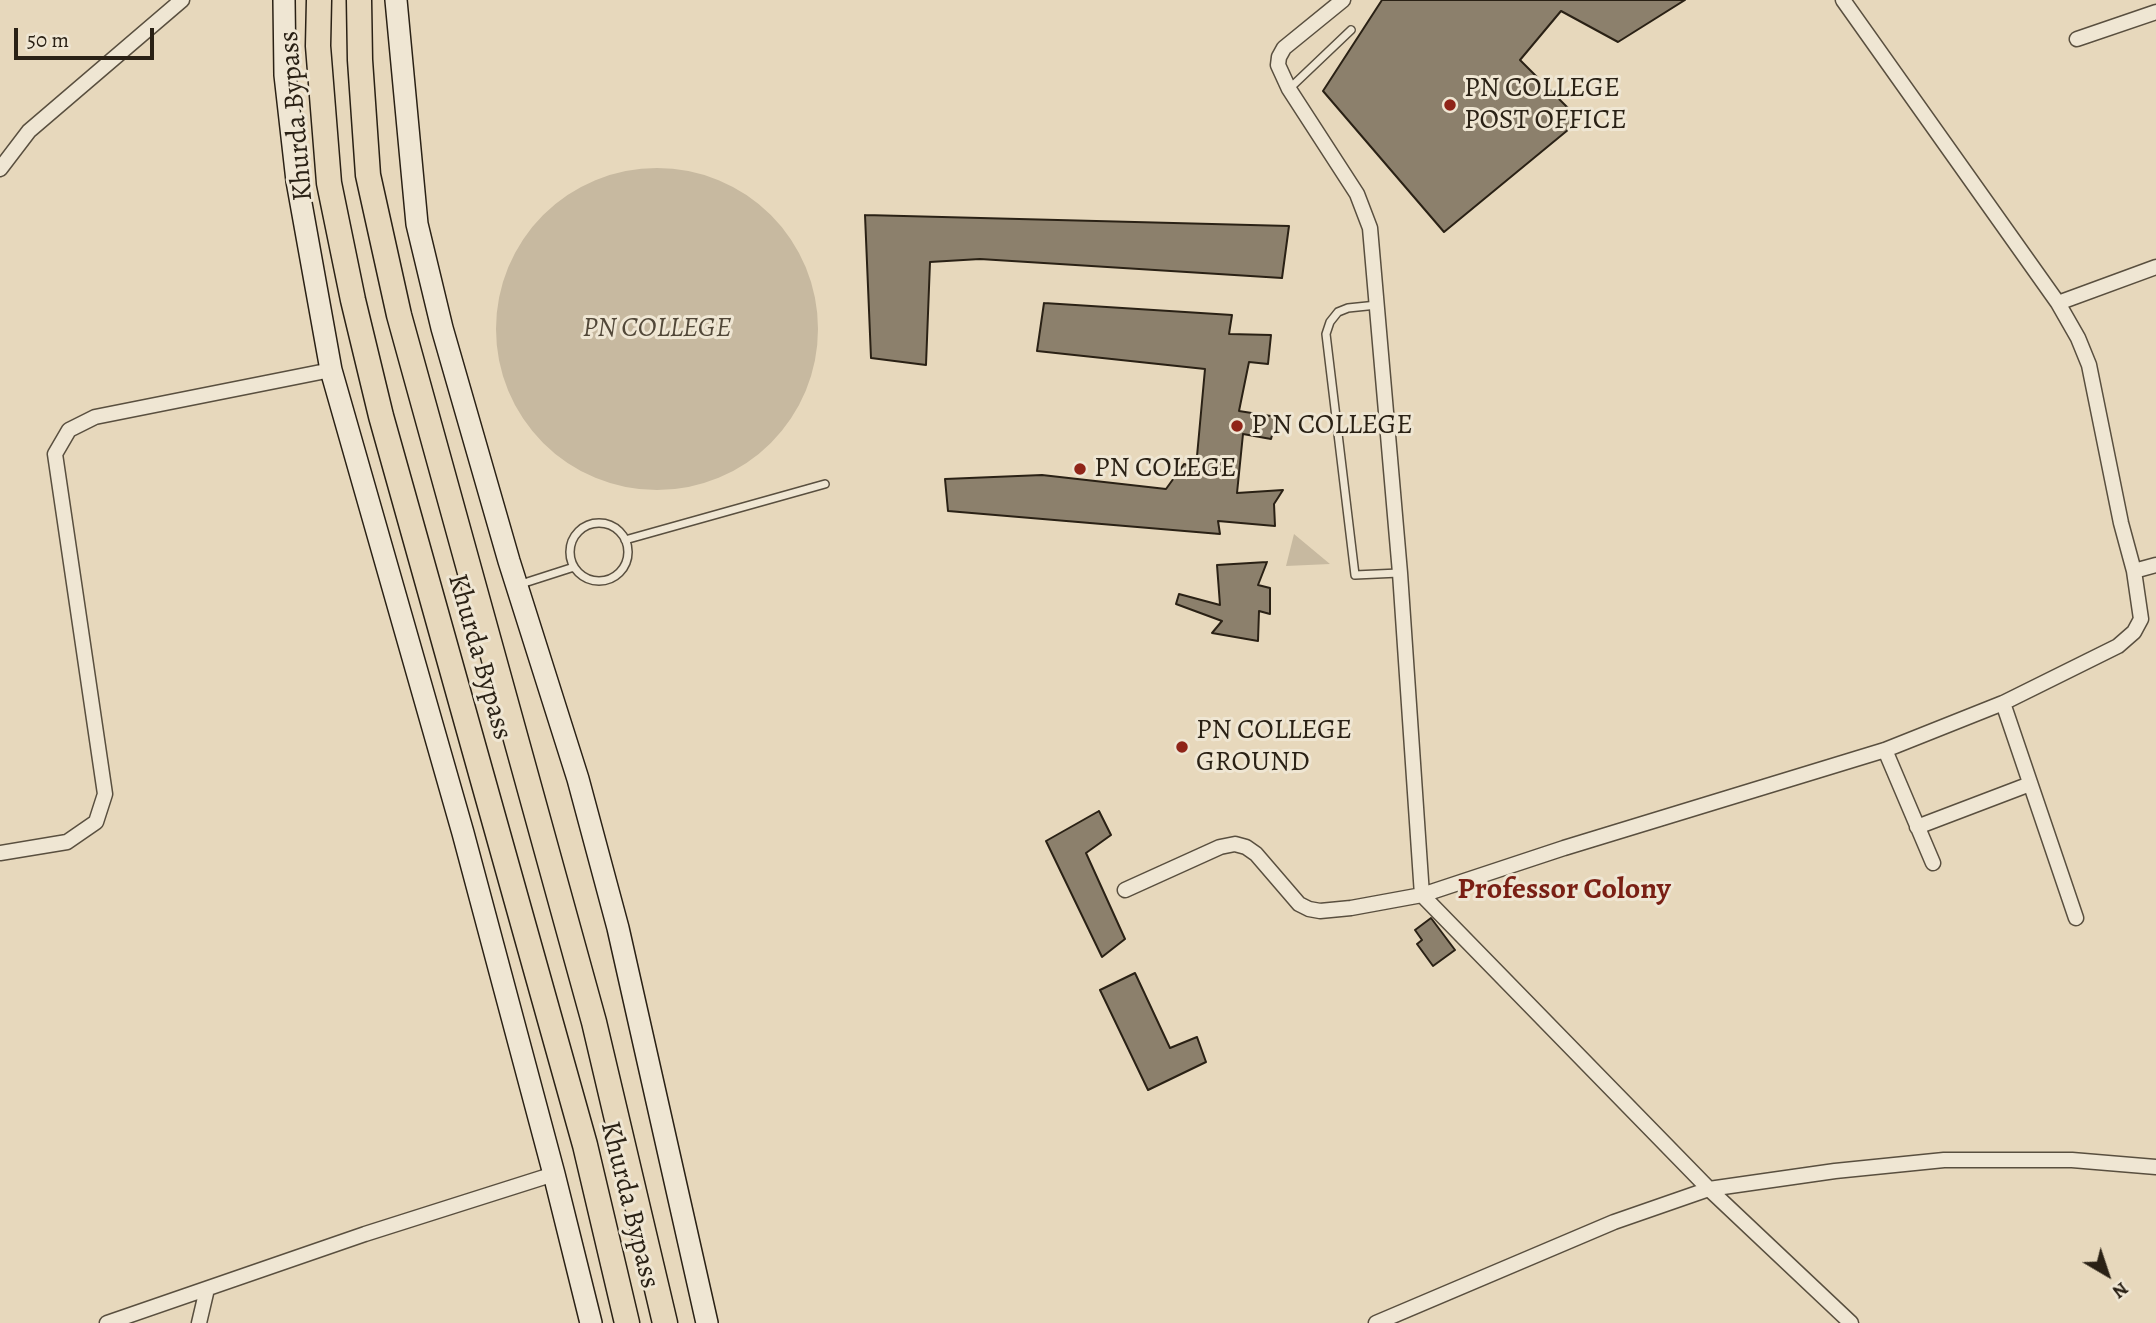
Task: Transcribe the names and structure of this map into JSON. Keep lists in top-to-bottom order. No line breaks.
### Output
{"streets":{"highway":["Khurda Bypass"]},"districts":["Professor Colony"],"parks":["PN COLLEGE"],"places":["PN COLLEGE POST OFFICE","P N COLLEGE","PN COLEGE","PN COLLEGE GROUND"],"scale_bar":"50 m","north":"bottom right"}
